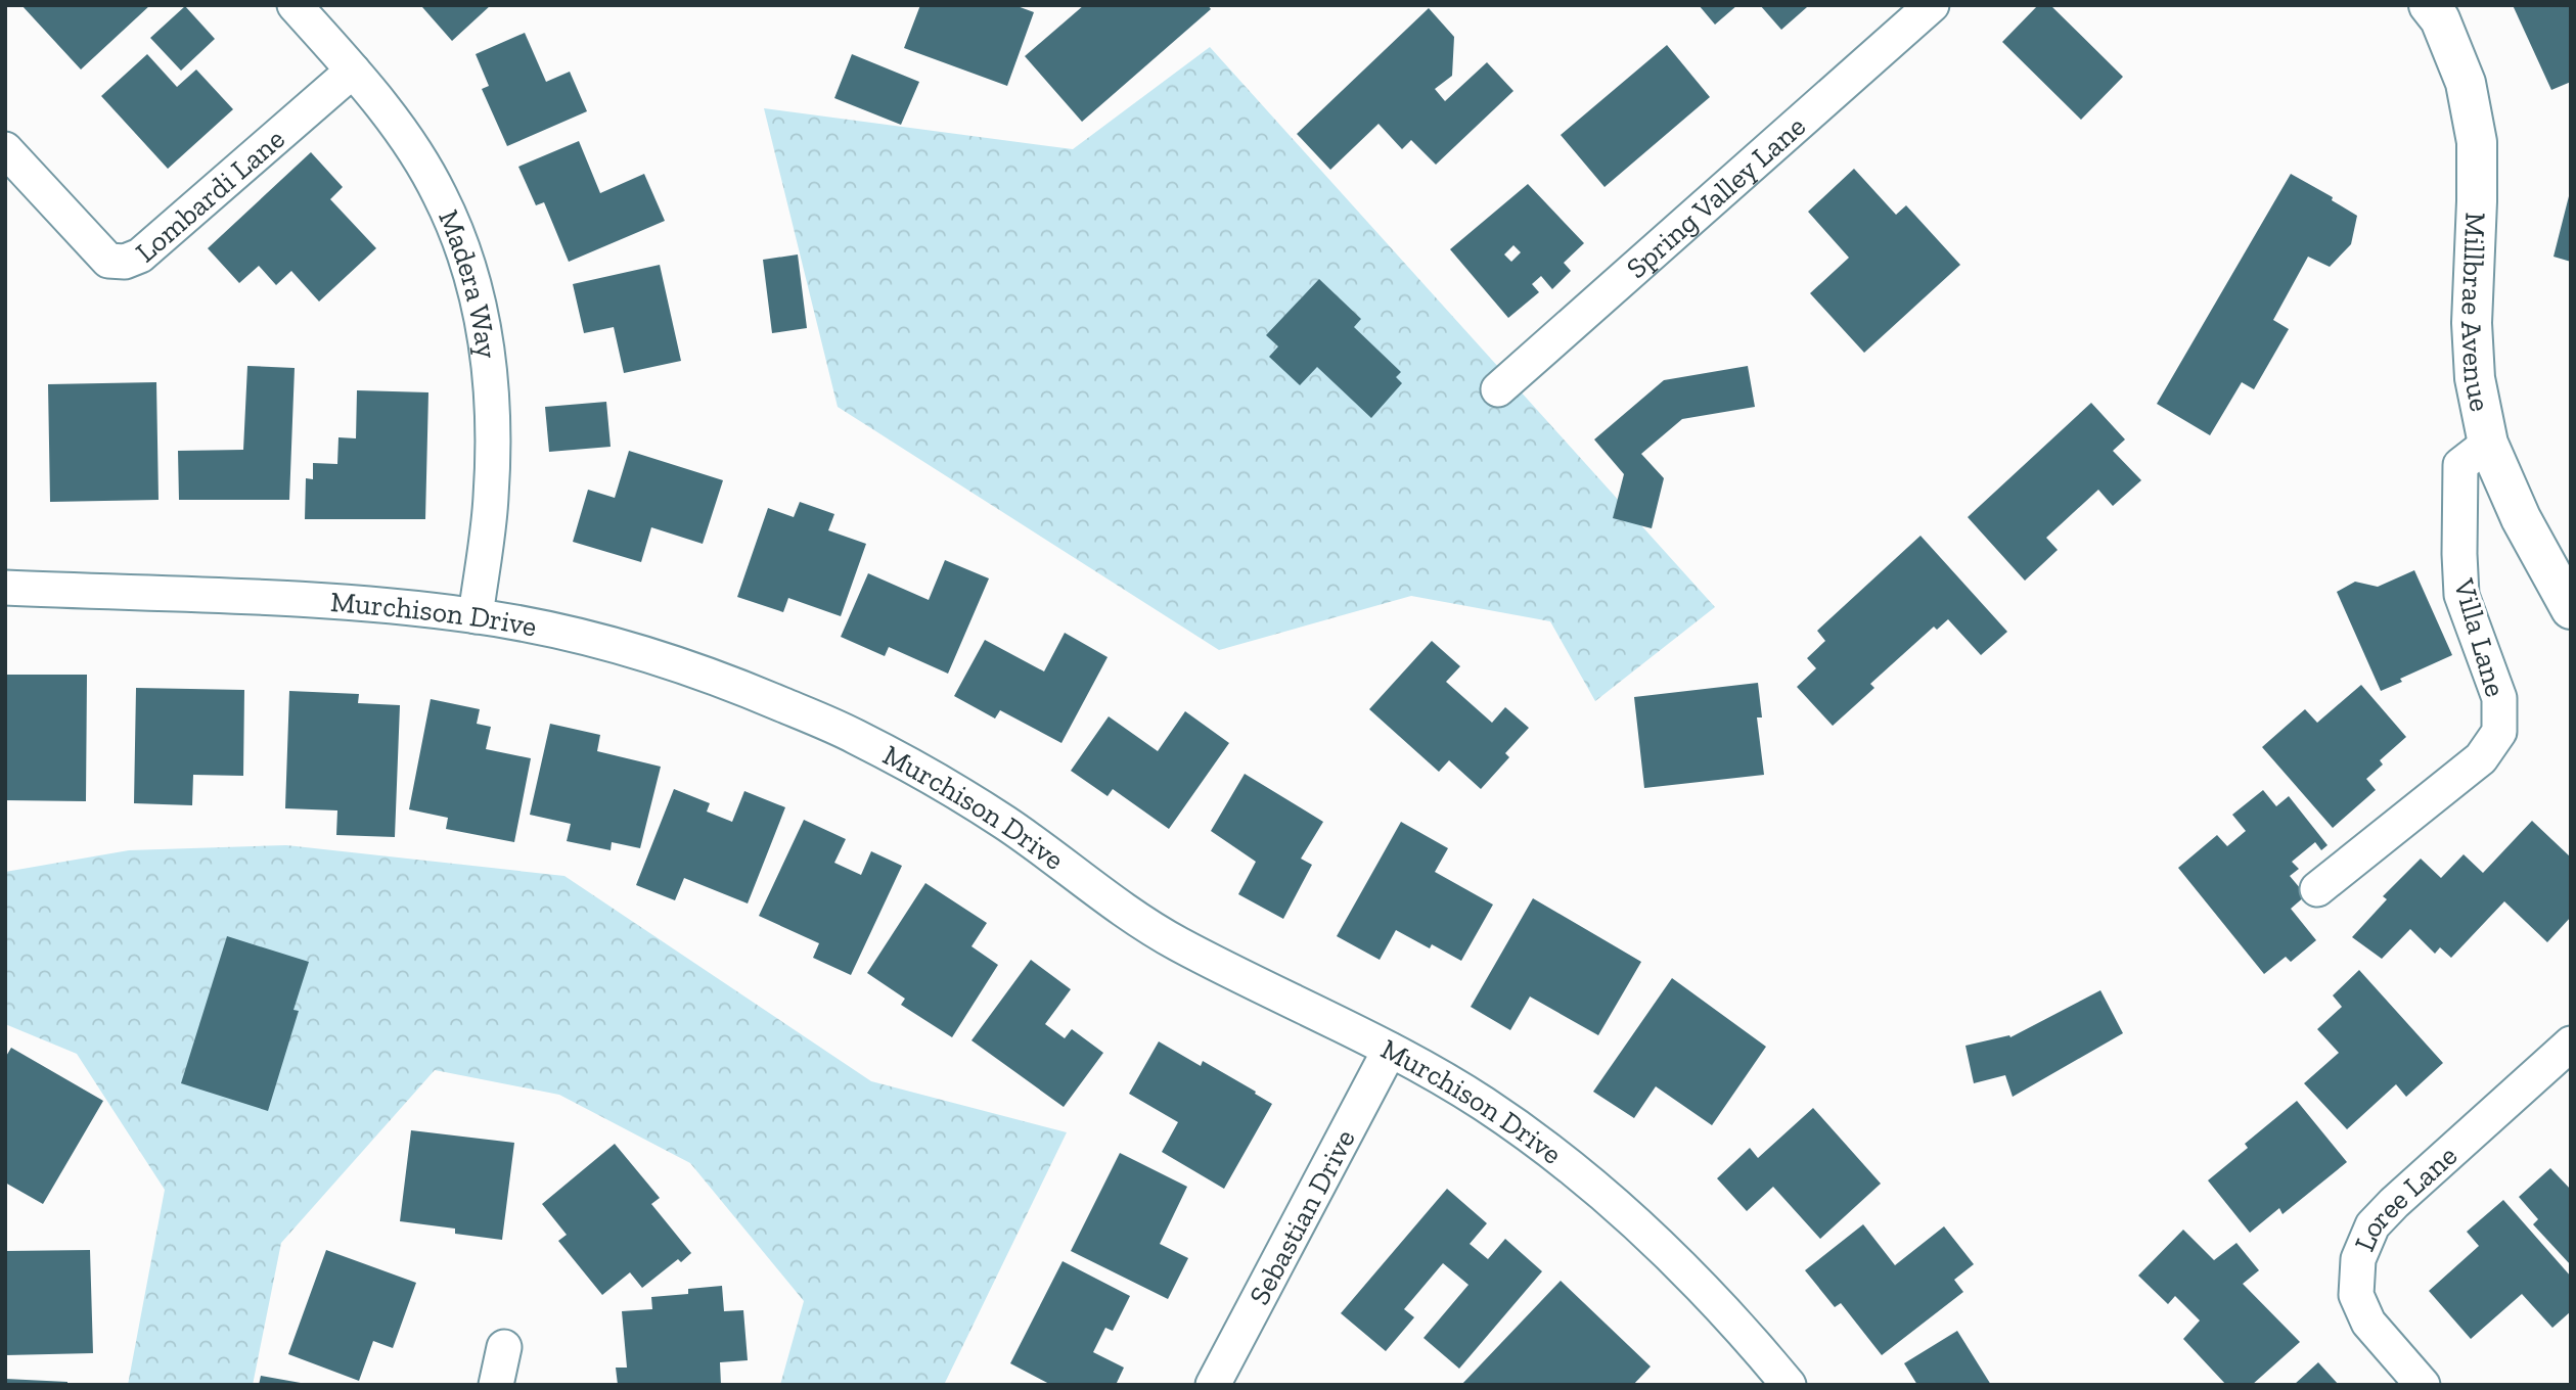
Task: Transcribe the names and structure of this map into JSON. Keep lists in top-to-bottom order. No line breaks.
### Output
{"streets":{"street":["Lombardi Lane","Spring Valley Lane","Madera Way","Millbrae Avenue","Murchison Drive","Villa Lane","Loree Lane","Sebastian Drive"]},"crossings":[["Lombardi Lane","Madera Way"],["Madera Way","Murchison Drive"],["Millbrae Avenue","Villa Lane"],["Murchison Drive","Sebastian Drive"]]}
